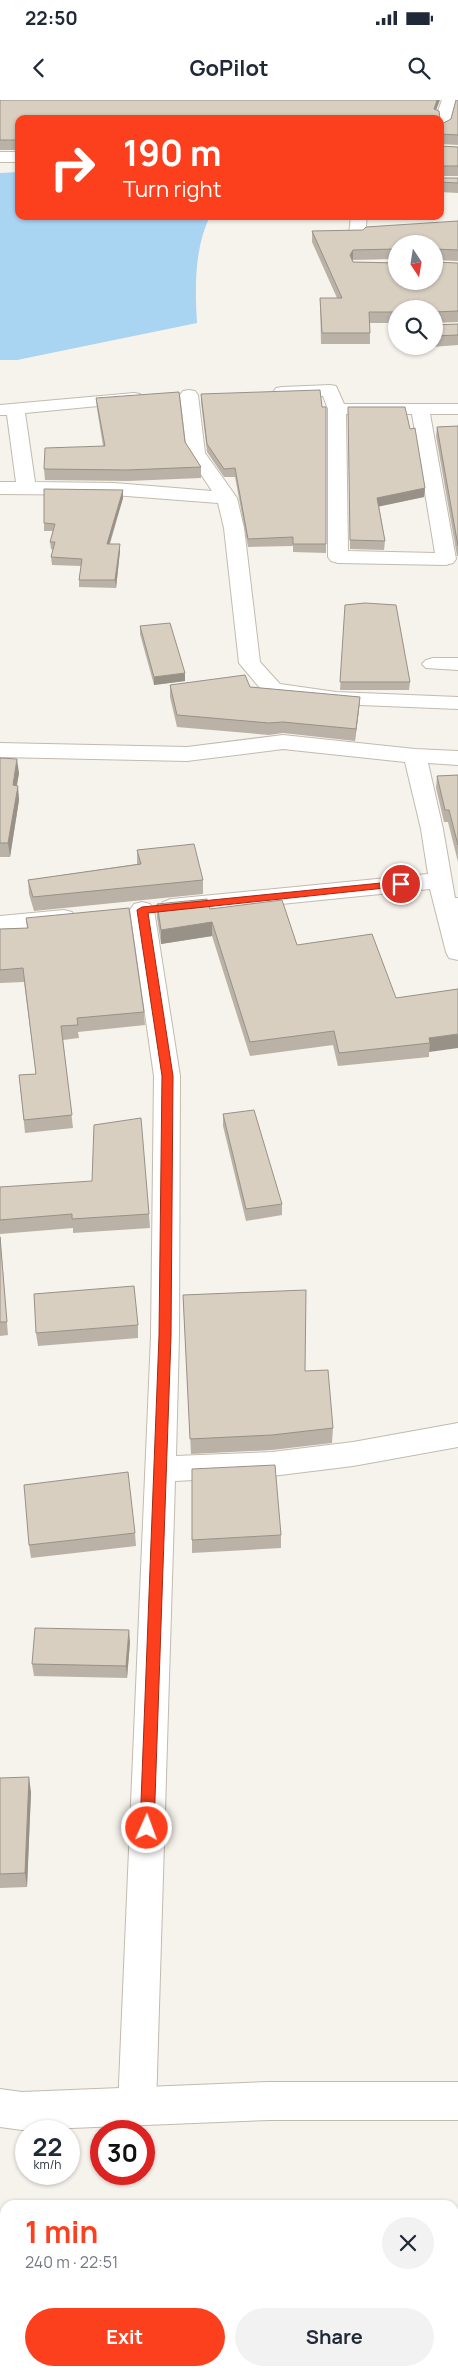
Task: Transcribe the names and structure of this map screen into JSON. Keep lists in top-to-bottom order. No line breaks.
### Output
{"north":"bottom","page":{"status":"22:50","header":"GoPilot","turn":["190 m","Turn right"],"speed":"22 km/h","limit":"30","heading":["1 min","240 m · 22:51"],"buttons":["Exit","Share"]}}
